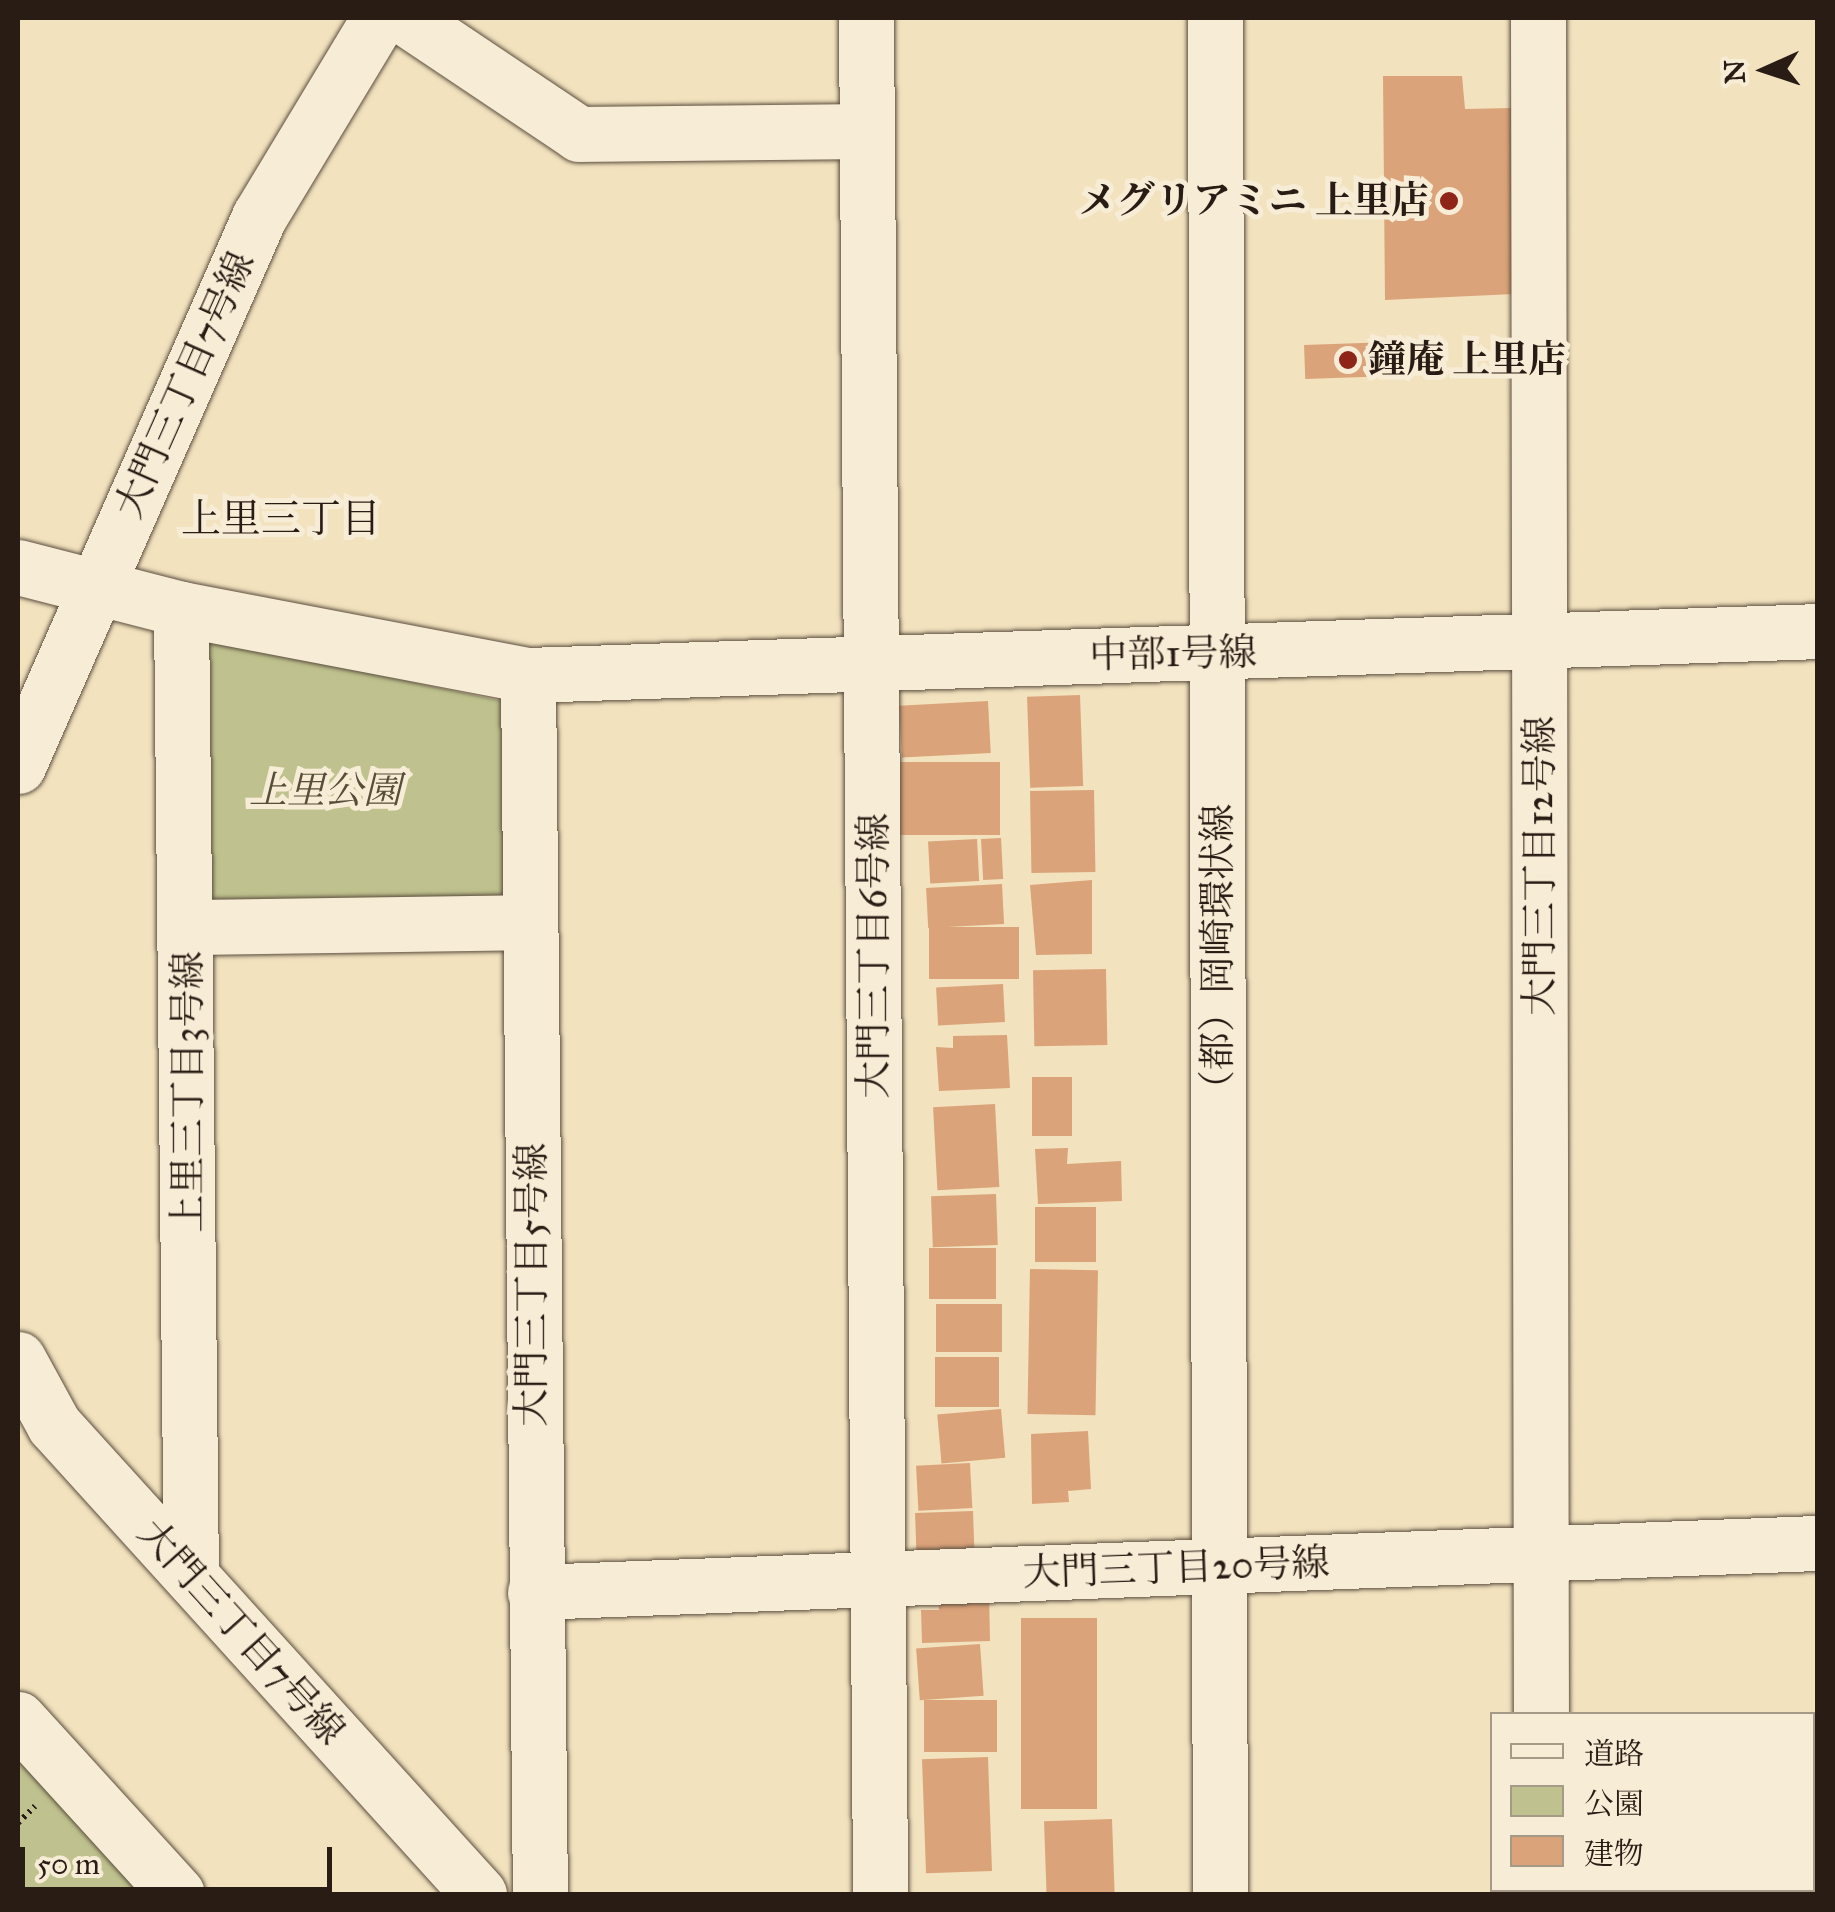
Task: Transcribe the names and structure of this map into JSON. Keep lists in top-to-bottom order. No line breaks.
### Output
{"streets":{"street":["大門三丁目7号線","中部1号線","大門三丁目12号線","大門三丁目6号線","（都）岡崎環状線","上里三丁目3号線","大門三丁目5号線","大門三丁目20号線"]},"crossings":[["大門三丁目7号線","中部1号線"],["大門三丁目7号線","上里三丁目3号線"],["中部1号線","大門三丁目12号線"],["中部1号線","大門三丁目6号線"],["中部1号線","（都）岡崎環状線"],["中部1号線","上里三丁目3号線"],["中部1号線","大門三丁目5号線"],["大門三丁目12号線","大門三丁目20号線"],["大門三丁目6号線","大門三丁目20号線"],["（都）岡崎環状線","大門三丁目20号線"],["大門三丁目5号線","大門三丁目20号線"]],"districts":["上里三丁目"],"parks":["上里公園"],"places":["メグリアミニ 上里店","鐘庵 上里店"],"legend":["道路","公園","建物"],"scale_bar":"50 m","north":"left"}
